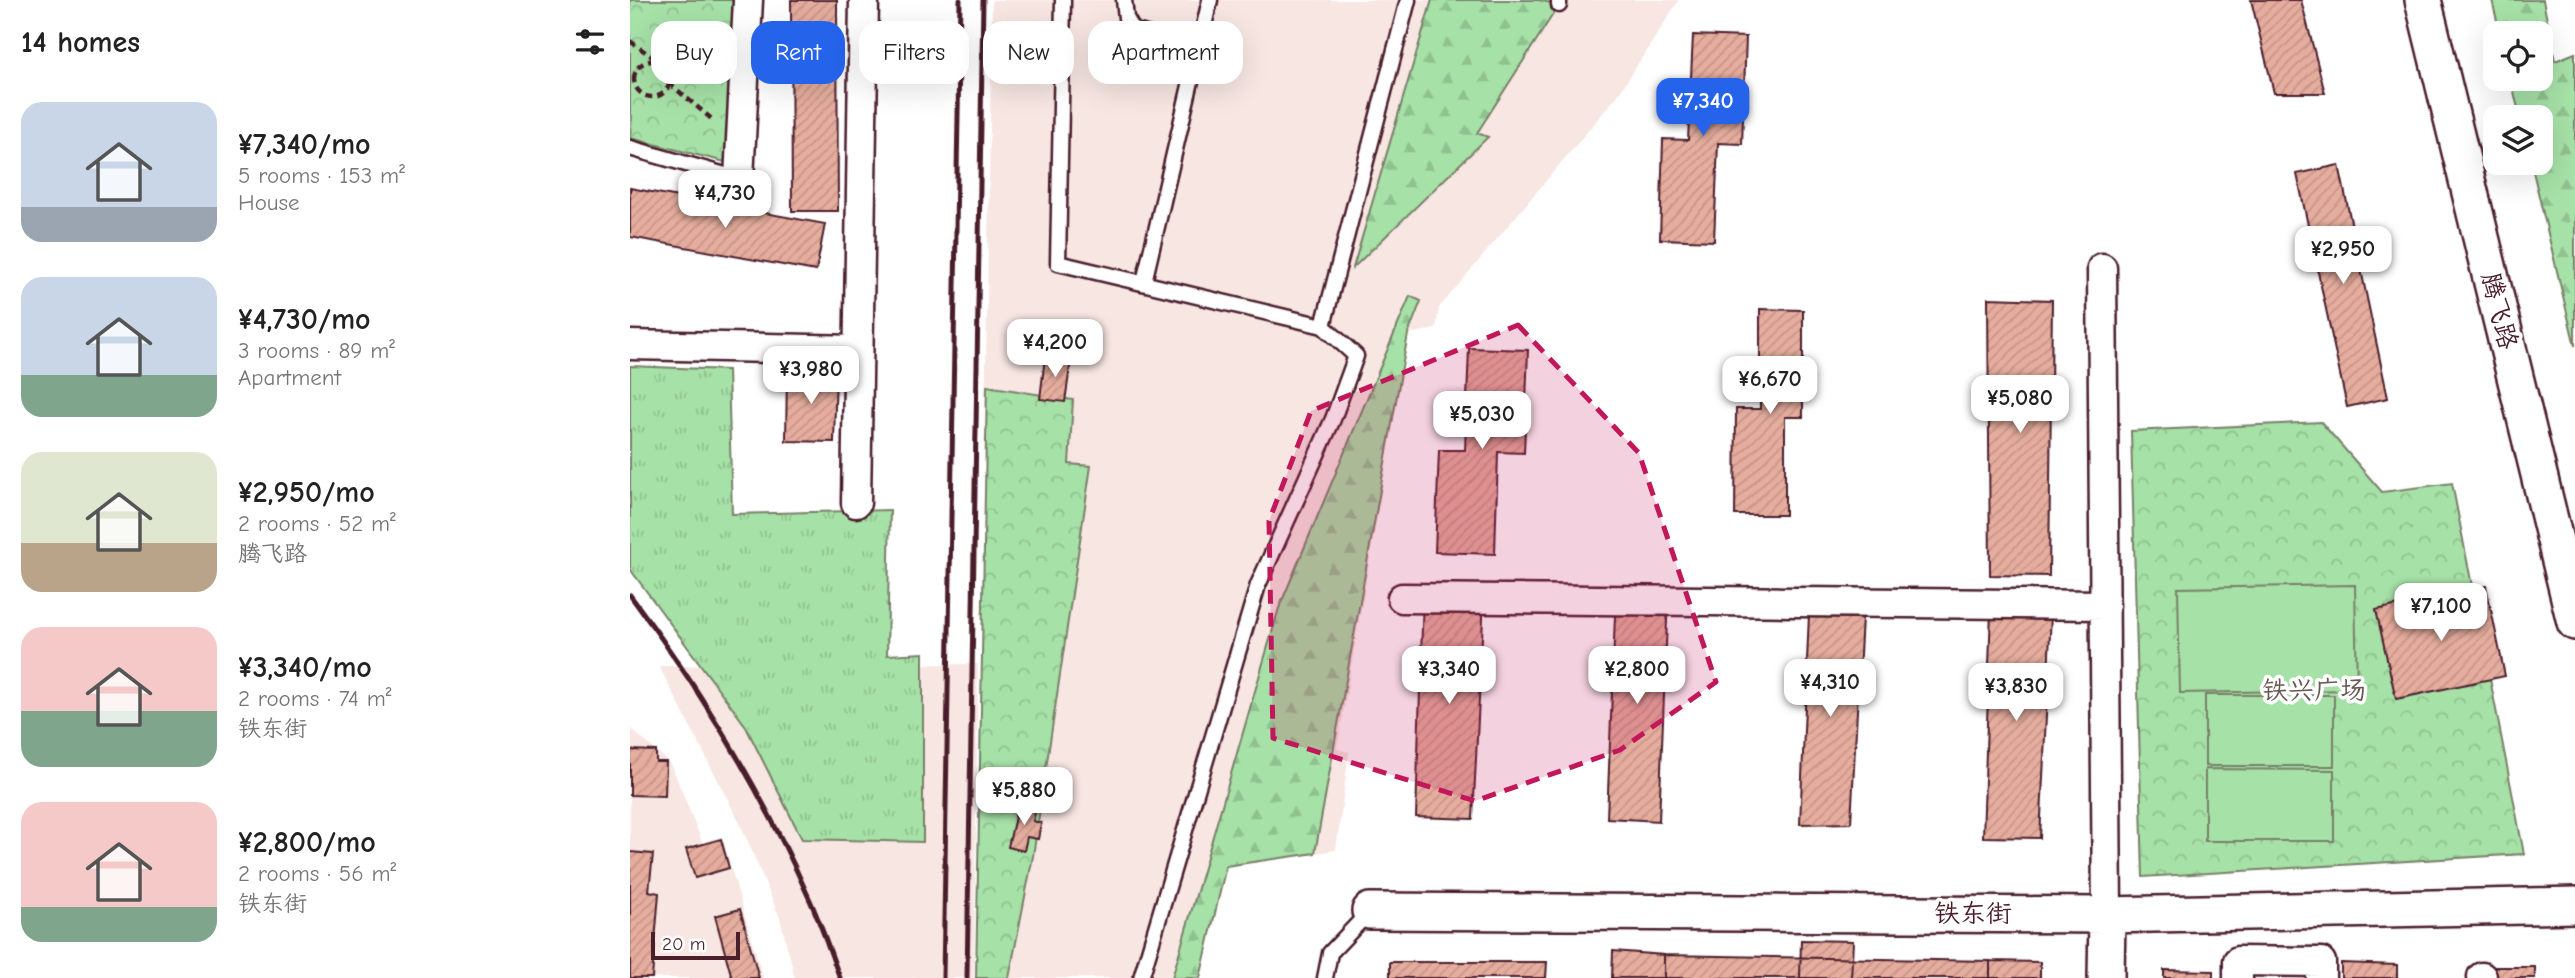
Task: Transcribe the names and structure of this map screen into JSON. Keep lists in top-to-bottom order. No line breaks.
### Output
{"streets":{"street":["腾飞路","铁东街"]},"parks":["铁兴广场"],"scale_bar":"20 m","page":{"heading":"14 homes","chip":["Buy","Rent","Filters","New","Apartment"],"price":["¥7,340","¥4,730","¥2,950","¥4,200","¥3,980","¥6,670","¥5,080","¥5,030","¥7,100","¥3,340","¥2,800","¥4,310","¥3,830","¥5,880"],"list":[{"name":"¥7,340/mo","note":"5 rooms · 153 m² · House"},{"name":"¥4,730/mo","note":"3 rooms · 89 m² · Apartment"},{"name":"¥2,950/mo","note":"2 rooms · 52 m² · 腾飞路"},{"name":"¥3,340/mo","note":"2 rooms · 74 m² · 铁东街"},{"name":"¥2,800/mo","note":"2 rooms · 56 m² · 铁东街"}],"scale":"20 m"}}
